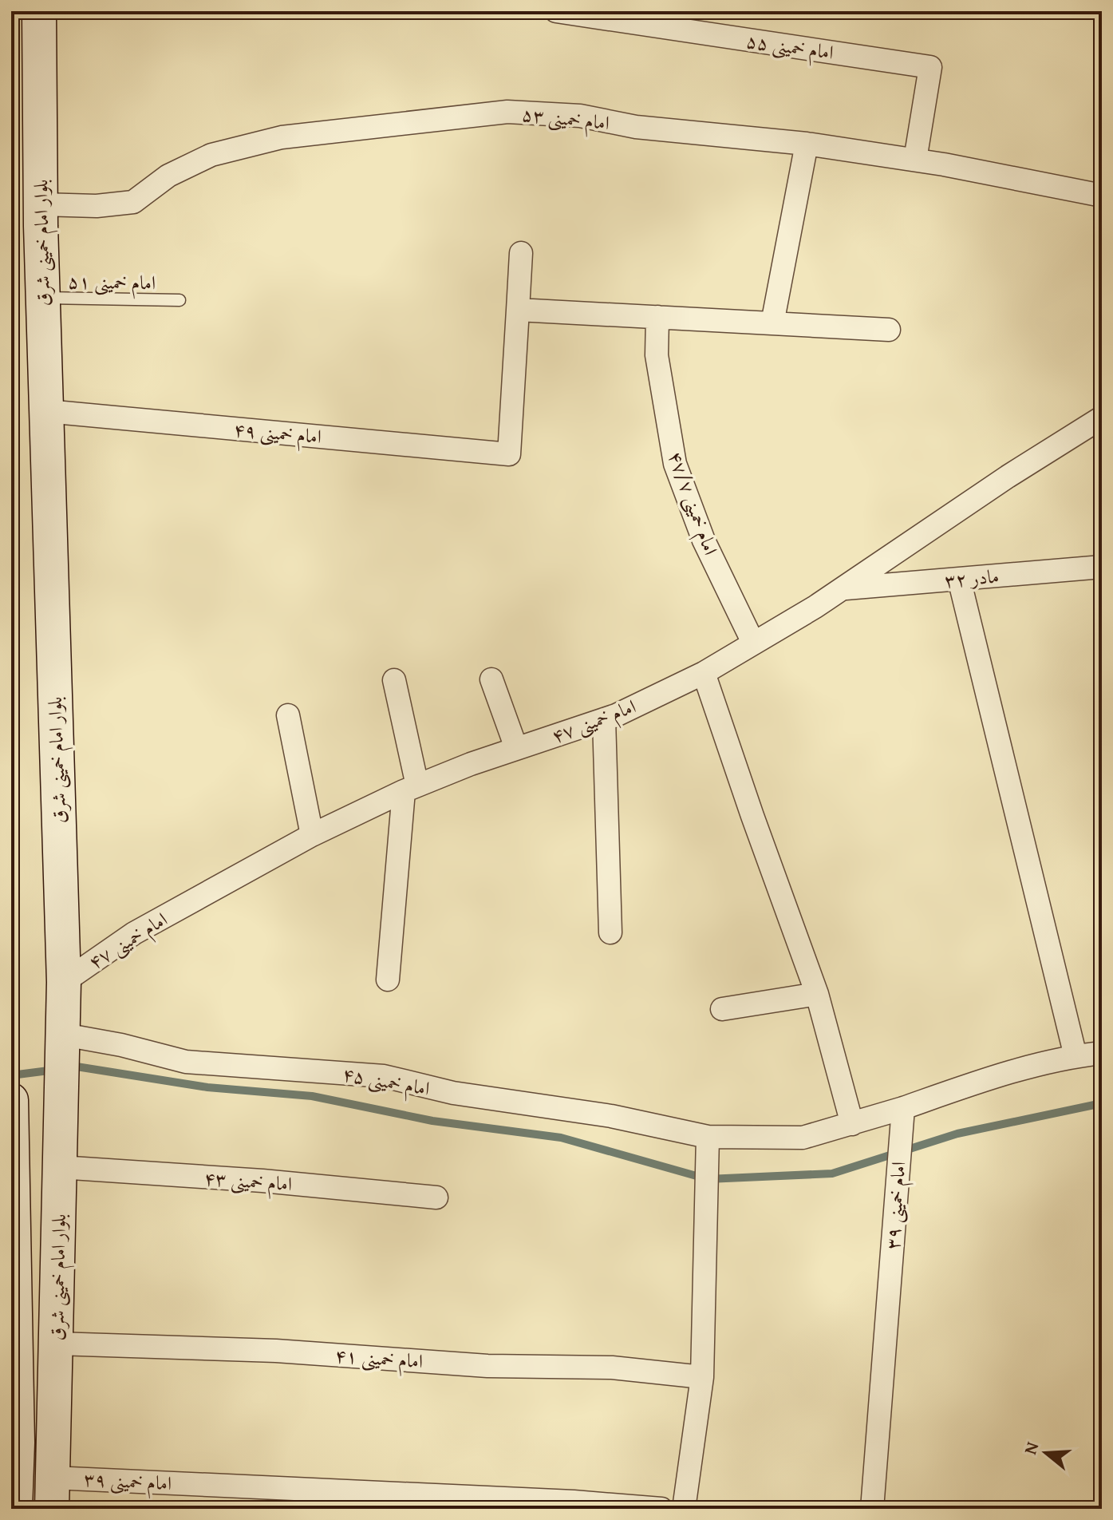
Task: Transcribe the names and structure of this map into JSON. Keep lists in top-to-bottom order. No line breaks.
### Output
{"streets":{"main road":["بلوار امام خمینی شرق"],"street":["امام خمینی ۵۵","امام خمینی ۵۳","امام خمینی ۴۹","امام خمینی ۴۷/۷","مادر ۳۲","امام خمینی ۴۷","امام خمینی ۴۵","امام خمینی ۴۳","امام خمینی ۳۹","امام خمینی ۴۱"],"lane":["امام خمینی ۵۱"]},"crossings":[["امام خمینی ۵۵","امام خمینی ۵۳"],["امام خمینی ۵۳","بلوار امام خمینی شرق"],["بلوار امام خمینی شرق","امام خمینی ۵۱"],["بلوار امام خمینی شرق","امام خمینی ۴۹"],["بلوار امام خمینی شرق","امام خمینی ۴۷"],["بلوار امام خمینی شرق","امام خمینی ۴۵"],["بلوار امام خمینی شرق","امام خمینی ۴۳"],["بلوار امام خمینی شرق","امام خمینی ۳۹"],["بلوار امام خمینی شرق","امام خمینی ۴۱"],["امام خمینی ۴۷/۷","امام خمینی ۴۷"],["مادر ۳۲","امام خمینی ۴۷"],["امام خمینی ۴۵","امام خمینی ۳۹"]],"north":"left"}
